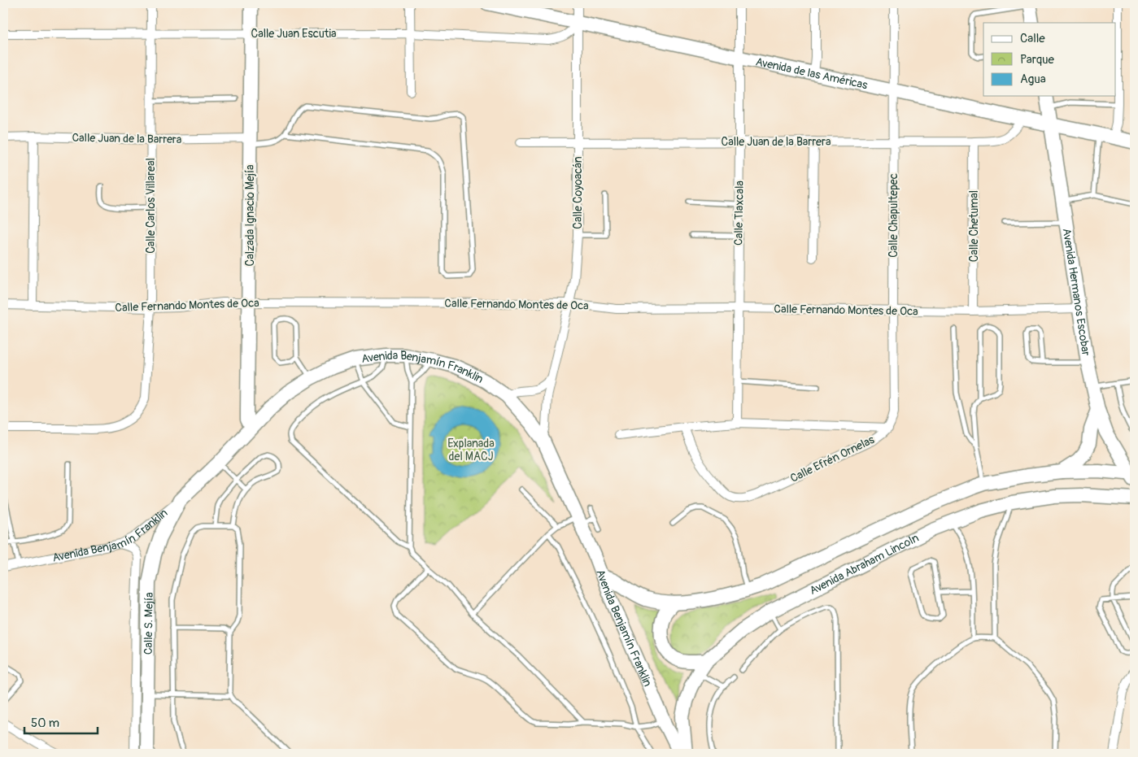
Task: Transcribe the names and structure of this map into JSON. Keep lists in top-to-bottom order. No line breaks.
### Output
{"streets":{"main road":["Avenida de las Américas","Calzada Ignacio Mejía","Avenida Hermanos Escobar","Avenida Benjamín Franklin","Avenida Abraham Lincoln","Calle S. Mejía"],"street":["Calle Juan Escutia","Calle Juan de la Barrera","Calle Coyoacán","Calle Carlos Villareal","Calle Tlaxcala","Calle Chapultepec","Calle Chetumal","Calle Fernando Montes de Oca","Calle Efrén Ornelas"]},"crossings":[["Calle Juan Escutia","Avenida de las Américas"],["Calle Juan Escutia","Calle Coyoacán"],["Calle Juan Escutia","Calle Carlos Villareal"],["Calle Juan Escutia","Calzada Ignacio Mejía"],["Avenida de las Américas","Calle Juan de la Barrera"],["Avenida de las Américas","Calle Coyoacán"],["Avenida de las Américas","Calle Tlaxcala"],["Avenida de las Américas","Calle Chapultepec"],["Avenida de las Américas","Avenida Hermanos Escobar"],["Calle Juan de la Barrera","Calle Coyoacán"],["Calle Juan de la Barrera","Calle Carlos Villareal"],["Calle Juan de la Barrera","Calle Tlaxcala"],["Calle Juan de la Barrera","Calzada Ignacio Mejía"],["Calle Juan de la Barrera","Calle Chapultepec"],["Calle Juan de la Barrera","Calle Chetumal"],["Calle Coyoacán","Calle Fernando Montes de Oca"],["Calle Coyoacán","Avenida Benjamín Franklin"],["Calle Carlos Villareal","Calle Fernando Montes de Oca"],["Calle Tlaxcala","Calle Fernando Montes de Oca"],["Calle Tlaxcala","Calle Efrén Ornelas"],["Calzada Ignacio Mejía","Calle Fernando Montes de Oca"],["Calzada Ignacio Mejía","Avenida Benjamín Franklin"],["Calle Chapultepec","Calle Fernando Montes de Oca"],["Calle Chapultepec","Calle Efrén Ornelas"],["Calle Chetumal","Calle Fernando Montes de Oca"],["Avenida Hermanos Escobar","Calle Fernando Montes de Oca"],["Avenida Hermanos Escobar","Avenida Abraham Lincoln"],["Avenida Benjamín Franklin","Avenida Abraham Lincoln"],["Avenida Benjamín Franklin","Calle S. Mejía"]],"parks":["Explanada del MACJ"],"legend":["Calle","Parque","Agua"],"scale_bar":"50 m"}
